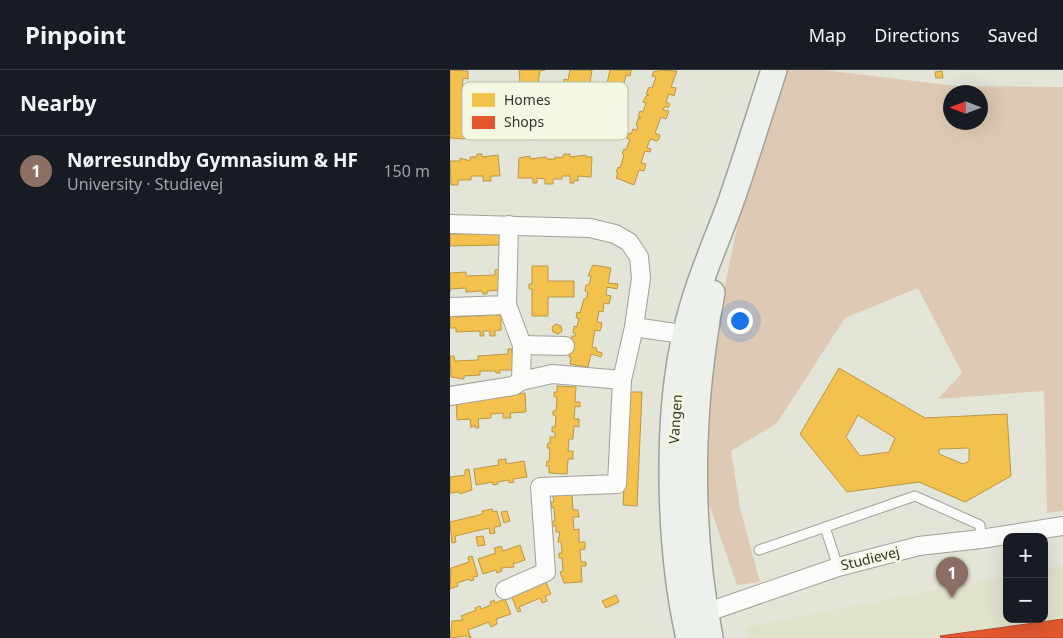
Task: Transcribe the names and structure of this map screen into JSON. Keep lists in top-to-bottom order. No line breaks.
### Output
{"streets":{"street":["Vangen","Studievej"]},"crossings":[["Vangen","Studievej"]],"legend":["Homes","Shops"],"north":"left","page":{"header":"Pinpoint","nav":["Map","Directions","Saved"],"heading":"Nearby","list":[{"mark":"1","name":"Nørresundby Gymnasium & HF","note":"University · Studievej","value":"150 m"}],"map_buttons":["+","−"],"pins":"1"}}
